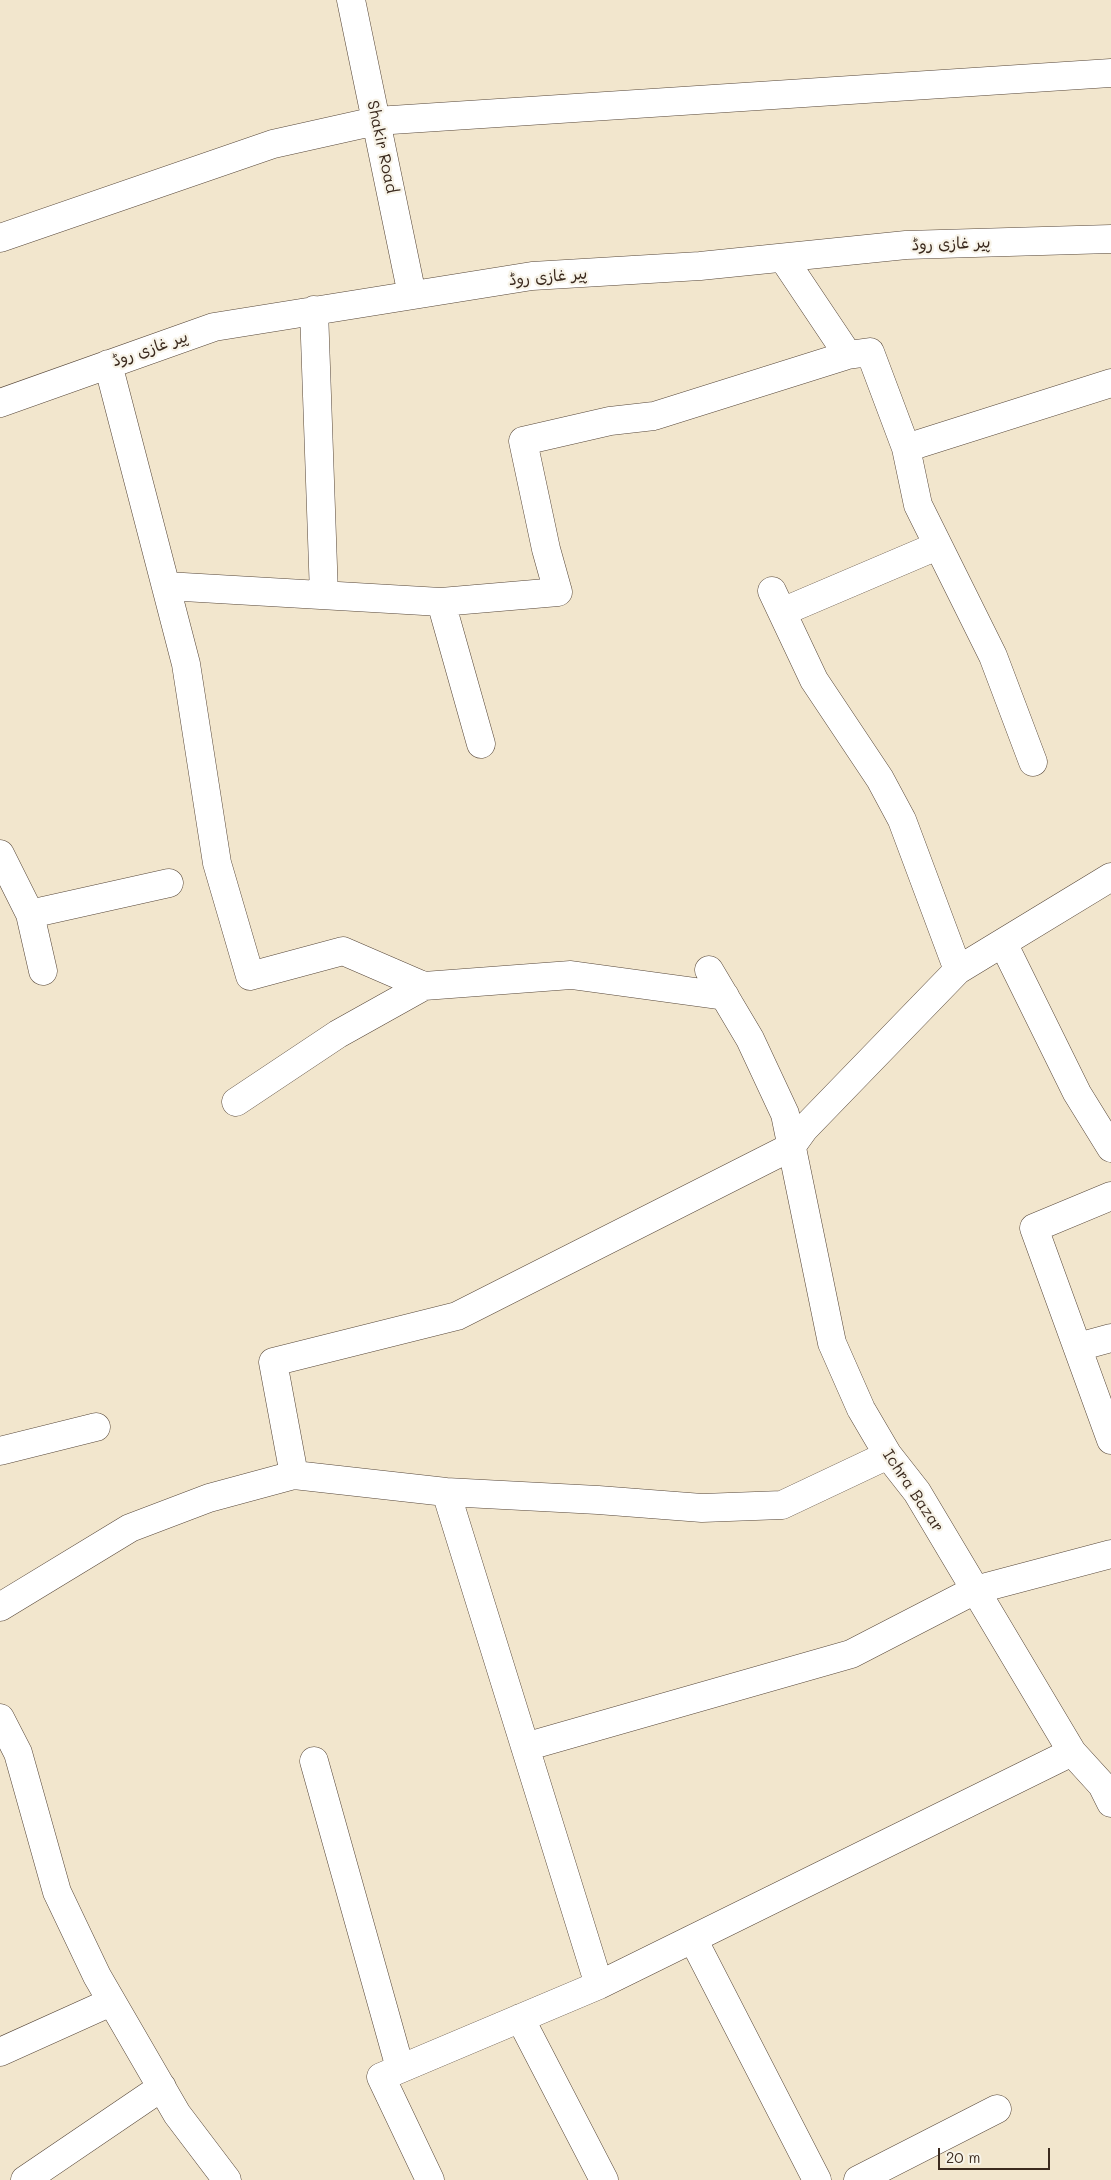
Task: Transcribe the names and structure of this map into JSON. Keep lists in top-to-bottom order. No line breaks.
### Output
{"streets":{"street":["Shakir Road","پیر غازی روڈ","Ichra Bazar"]},"crossings":[["Shakir Road","پیر غازی روڈ"]],"scale_bar":"20 m"}
